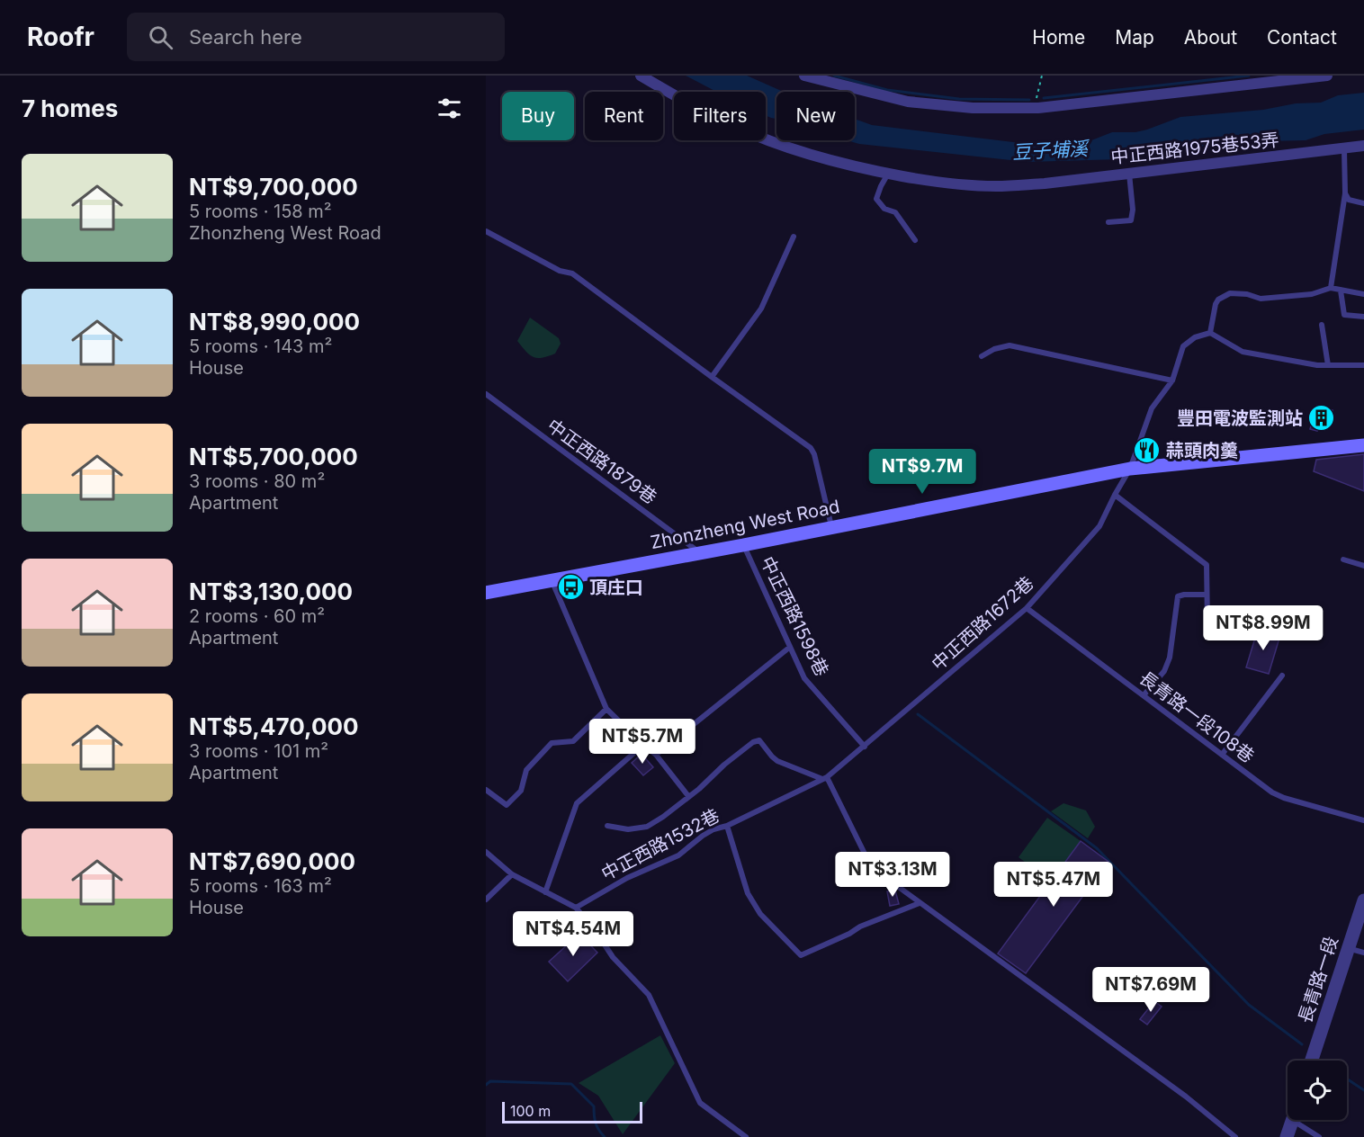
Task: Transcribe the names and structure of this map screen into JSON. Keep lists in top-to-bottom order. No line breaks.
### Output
{"streets":{"main road":["Zhonzheng West Road"],"street":["中正西路1975巷53弄","長青路一段"],"lane":["中正西路1879巷","中正西路1598巷","中正西路1672巷","長青路一段108巷","中正西路1532巷"]},"crossings":[["中正西路1879巷","Zhonzheng West Road"],["Zhonzheng West Road","中正西路1598巷"],["Zhonzheng West Road","中正西路1672巷"],["中正西路1598巷","中正西路1672巷"],["中正西路1672巷","長青路一段108巷"],["中正西路1672巷","中正西路1532巷"]],"water":["豆子埔溪"],"places":{"building":["豐田電波監測站"],"restaurant":["蒜頭肉羹"],"bus stop":["頂庄口"]},"scale_bar":"100 m","page":{"header":"Roofr","search":"Search here","nav":["Home","Map","About","Contact"],"heading":"7 homes","chip":["Buy","Rent","Filters","New"],"list":[{"name":"NT$9,700,000","note":"5 rooms · 158 m² · Zhonzheng West Road"},{"name":"NT$8,990,000","note":"5 rooms · 143 m² · House"},{"name":"NT$5,700,000","note":"3 rooms · 80 m² · Apartment"},{"name":"NT$3,130,000","note":"2 rooms · 60 m² · Apartment"},{"name":"NT$5,470,000","note":"3 rooms · 101 m² · Apartment"},{"name":"NT$7,690,000","note":"5 rooms · 163 m² · House"}],"price":["NT$9.7M","NT$8.99M","NT$5.7M","NT$3.13M","NT$5.47M","NT$4.54M","NT$7.69M"],"scale":"100 m"}}
